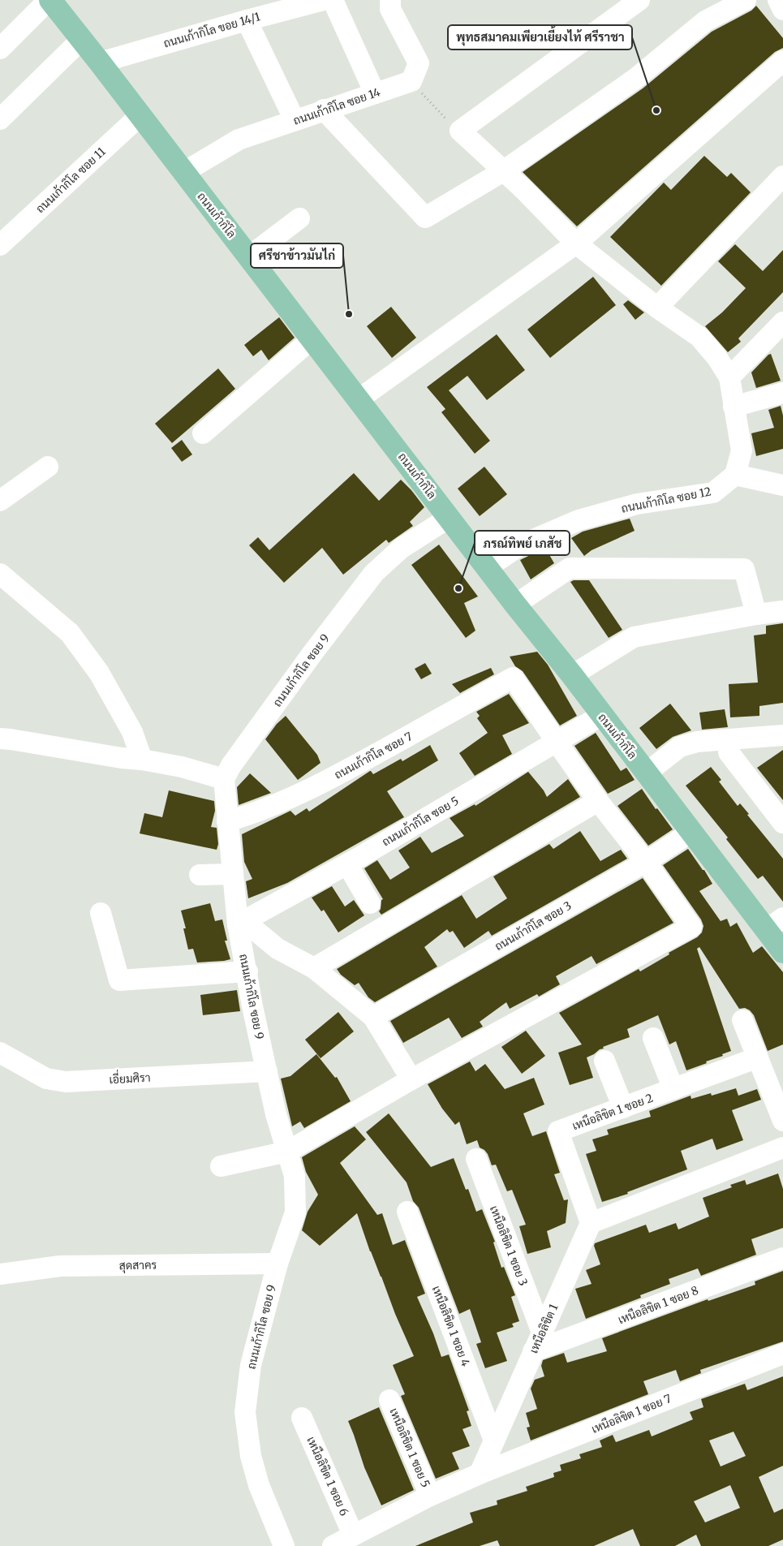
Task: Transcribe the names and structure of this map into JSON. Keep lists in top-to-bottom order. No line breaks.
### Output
{"streets":{"main road":["ถนนเก้ากิโล"],"street":["ถนนเก้ากิโล ขอย 14/1","ถนนเก้ากิโล ซอย 14","ถนนเก้ากิโล ซอย 11","ถนนเก้ากิโล ซอย 12","ถนนเก้ากิโล ซอย 9","ถนนเก้ากิโล ซอย 7","ถนนเก้ากิโล ซอย 5","ถนนเก้ากิโล ซอย 3","เอี่ยมศิรา","เหนือลิขิต 1 ซอย 2","เหนือลิขิต 1 ซอย 3","สุดสาคร","เหนือลิขิต 1 ซอย 8","เหนือลิขิต 1 ซอย 4","เหนือลิขิต 1","เหนือลิขิต 1 ซอย 7","เหนือลิขิต 1 ซอย 5","เหนือลิขิต 1 ซอย 6"]},"crossings":[["ถนนเก้ากิโล ขอย 14/1","ถนนเก้ากิโล"],["ถนนเก้ากิโล ซอย 14","ถนนเก้ากิโล"],["ถนนเก้ากิโล ซอย 11","ถนนเก้ากิโล"],["ถนนเก้ากิโล","ถนนเก้ากิโล ซอย 12"],["ถนนเก้ากิโล","ถนนเก้ากิโล ซอย 9"],["ถนนเก้ากิโล","ถนนเก้ากิโล ซอย 5"],["ถนนเก้ากิโล","ถนนเก้ากิโล ซอย 3"],["ถนนเก้ากิโล ซอย 9","ถนนเก้ากิโล ซอย 7"],["ถนนเก้ากิโล ซอย 9","ถนนเก้ากิโล ซอย 5"],["ถนนเก้ากิโล ซอย 9","เอี่ยมศิรา"],["ถนนเก้ากิโล ซอย 9","สุดสาคร"],["ถนนเก้ากิโล ซอย 7","ถนนเก้ากิโล ซอย 5"],["เหนือลิขิต 1 ซอย 2","เหนือลิขิต 1"],["เหนือลิขิต 1 ซอย 3","เหนือลิขิต 1 ซอย 8"],["เหนือลิขิต 1 ซอย 3","เหนือลิขิต 1"],["เหนือลิขิต 1 ซอย 8","เหนือลิขิต 1"],["เหนือลิขิต 1 ซอย 4","เหนือลิขิต 1"],["เหนือลิขิต 1","เหนือลิขิต 1 ซอย 7"]],"places":["พุทธสมาคมเพียวเยี้ยงไท้ ศรีราชา","ศรีชาข้าวมันไก่","ภรณ์ทิพย์ เภสัช"]}
